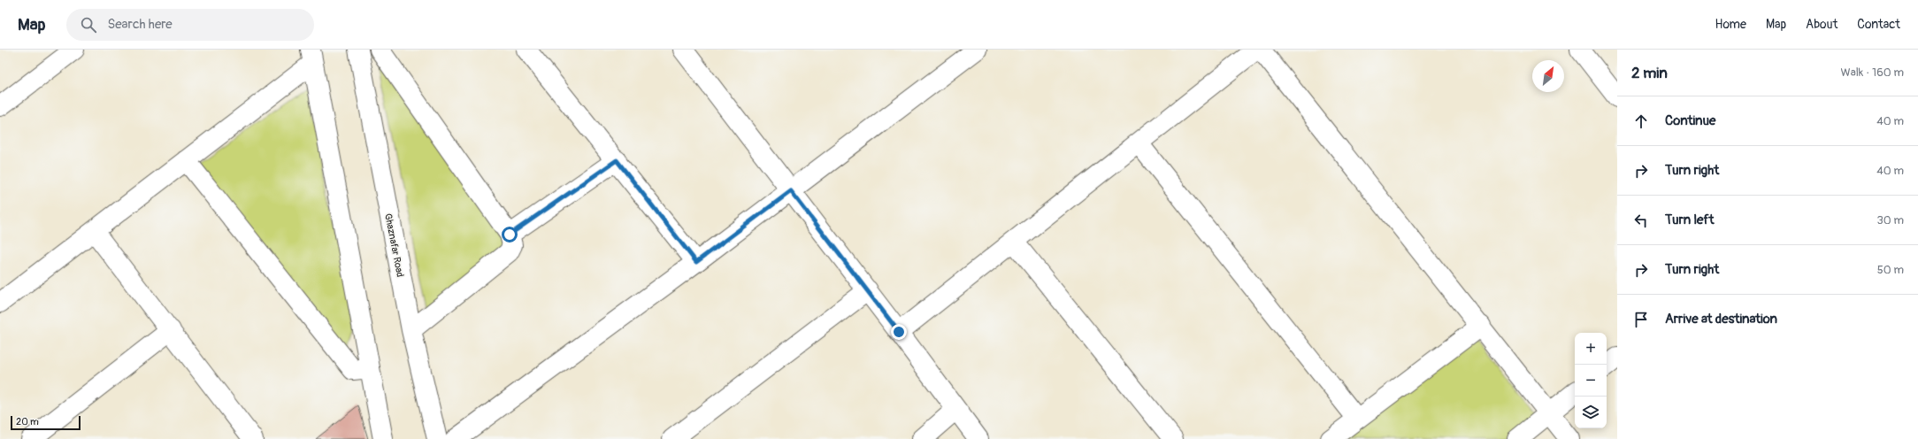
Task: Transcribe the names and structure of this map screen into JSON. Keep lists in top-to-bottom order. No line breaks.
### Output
{"streets":{"street":["Ghaznafar Road"]},"scale_bar":"20 m","north":"top right","page":{"header":"Map","search":"Search here","nav":["Home","Map","About","Contact"],"heading":["2 min","Walk · 160 m"],"list":[["Continue","40 m"],["Turn right","40 m"],["Turn left","30 m"],["Turn right","50 m"],"Arrive at destination"],"map_buttons":["+","−"],"scale":"20 m"}}
